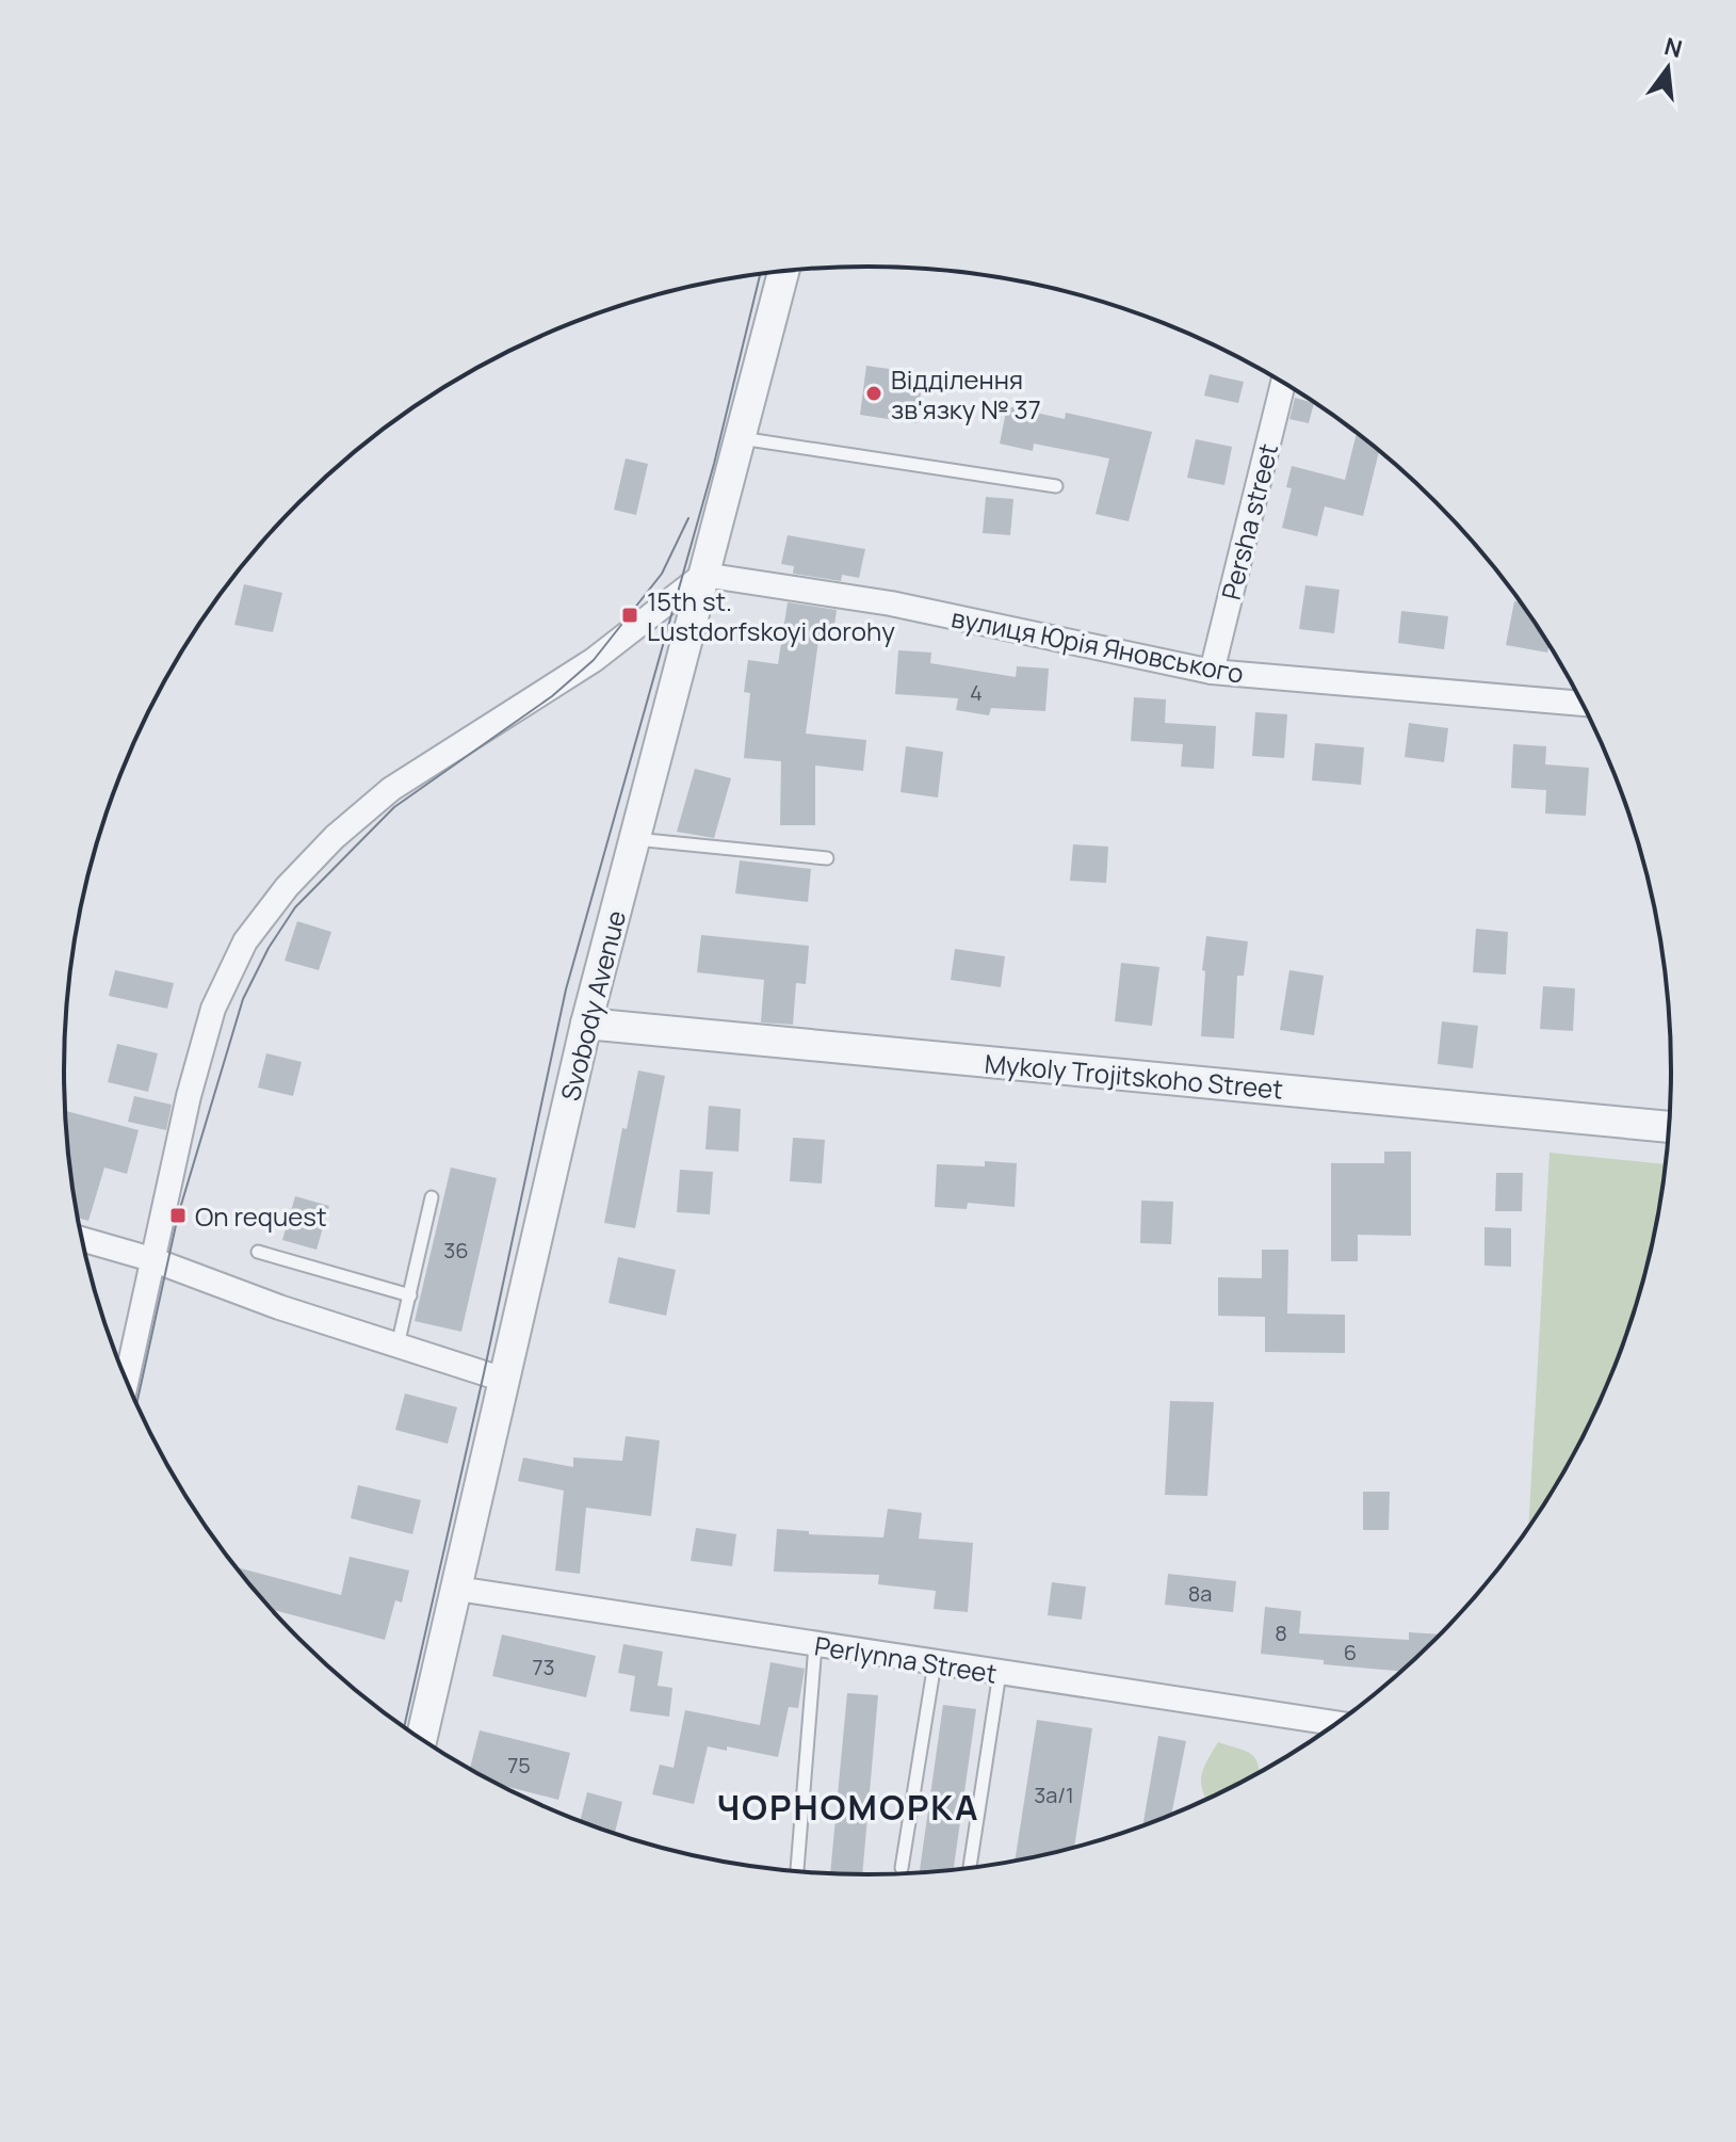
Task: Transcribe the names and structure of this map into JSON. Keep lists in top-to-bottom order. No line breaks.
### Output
{"streets":{"street":["Persha street","вулиця Юрія Яновського","Svobody Avenue","Mykoly Trojitskoho Street","Perlynna Street"]},"crossings":[["Persha street","вулиця Юрія Яновського"],["вулиця Юрія Яновського","Svobody Avenue"],["Svobody Avenue","Mykoly Trojitskoho Street"],["Svobody Avenue","Perlynna Street"]],"districts":["ЧОРНОМОРКА"],"places":{"other":["Відділення зв'язку № 37"],"transit":["15th st. Lustdorfskoyi dorohy","On request"]},"house_numbers":["4","36","8а","8","6","73","75","3а/1"],"north":"top"}
